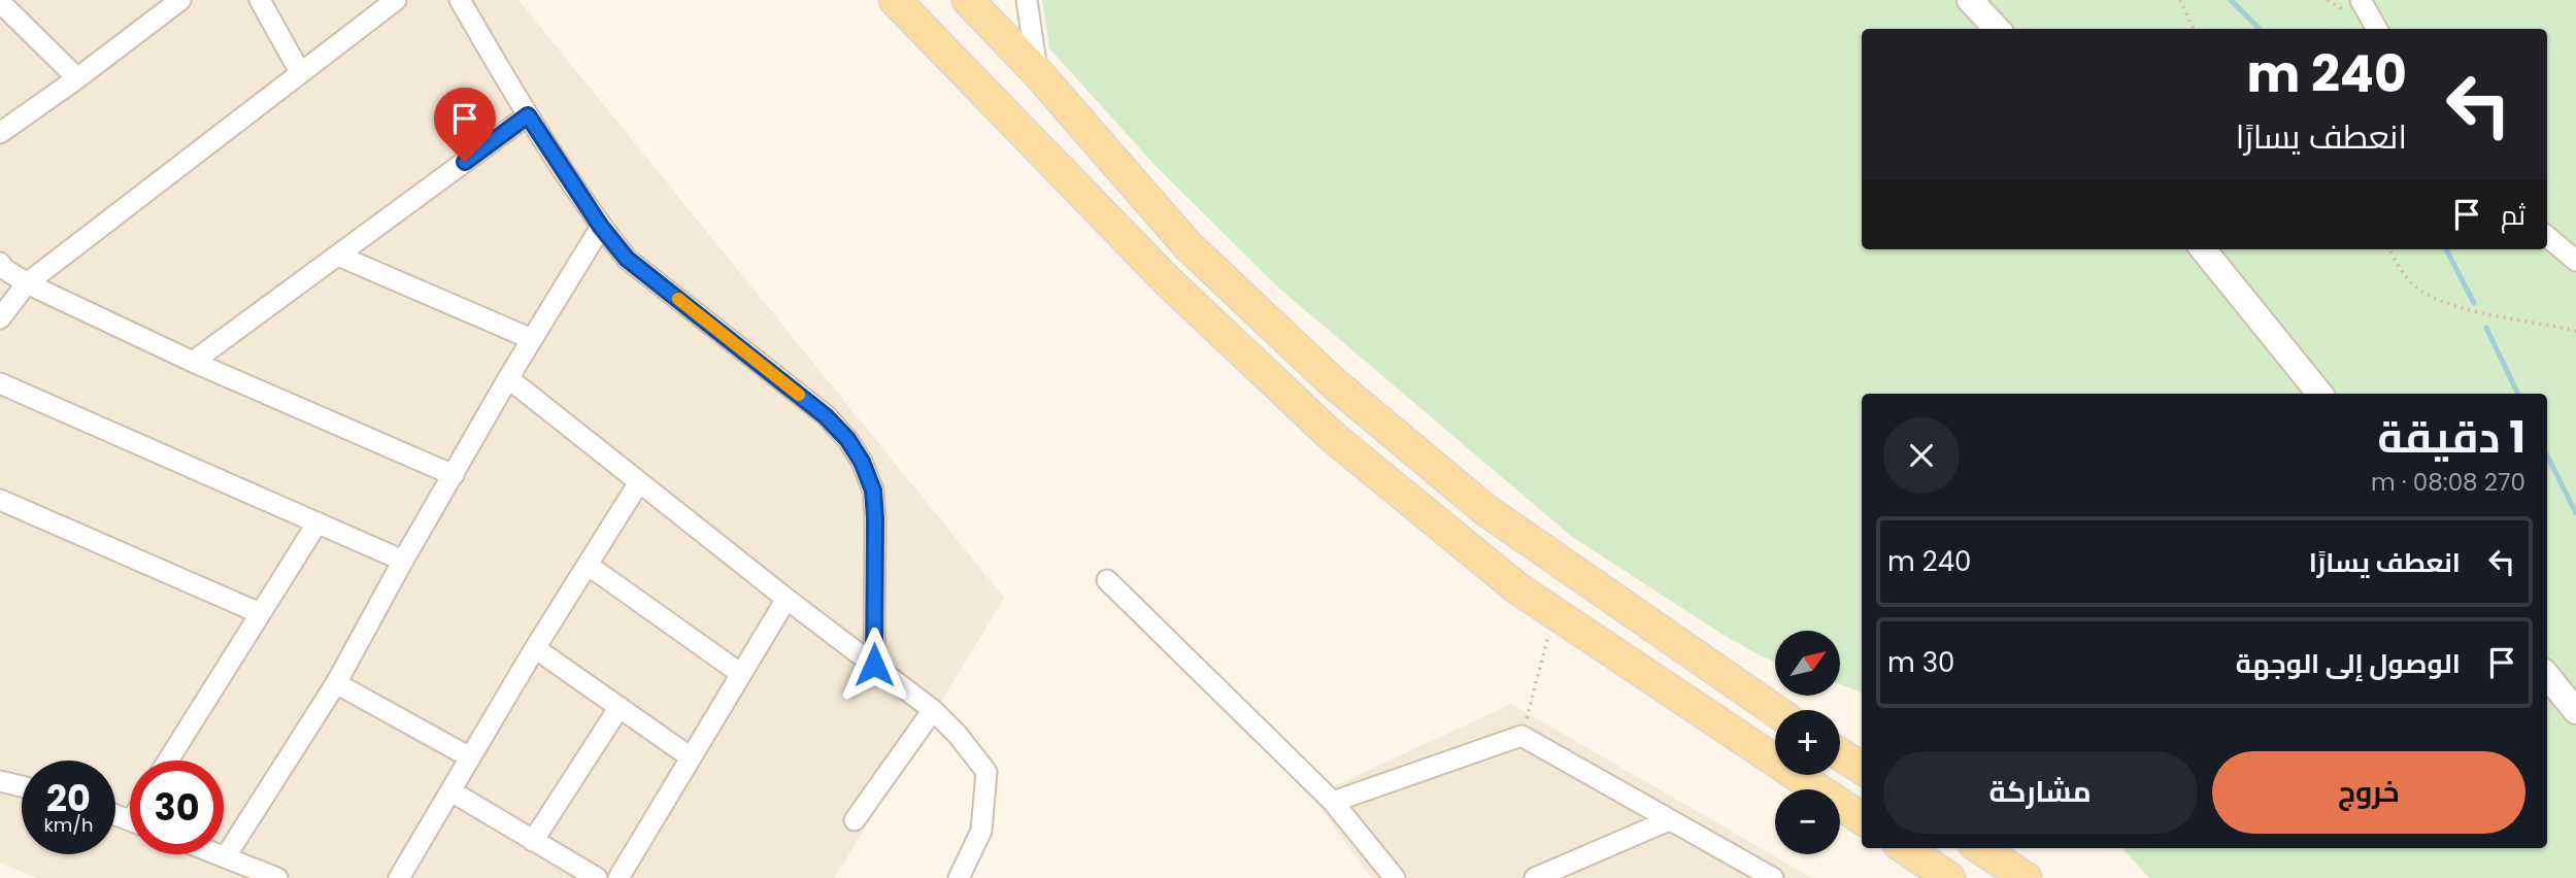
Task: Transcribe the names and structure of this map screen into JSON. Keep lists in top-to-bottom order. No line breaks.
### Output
{"north":"top right","page":{"turn":["240 m","انعطف يسارًا"],"then":"ثم","heading":["1 دقيقة","270 m · 08:08"],"list":[{"name":"انعطف يسارًا","value":"240 m"},{"name":"الوصول إلى الوجهة","value":"30 m"}],"map_buttons":["+","−"],"buttons":["خروج","مشاركة"],"speed":"20 km/h","limit":"30"}}
